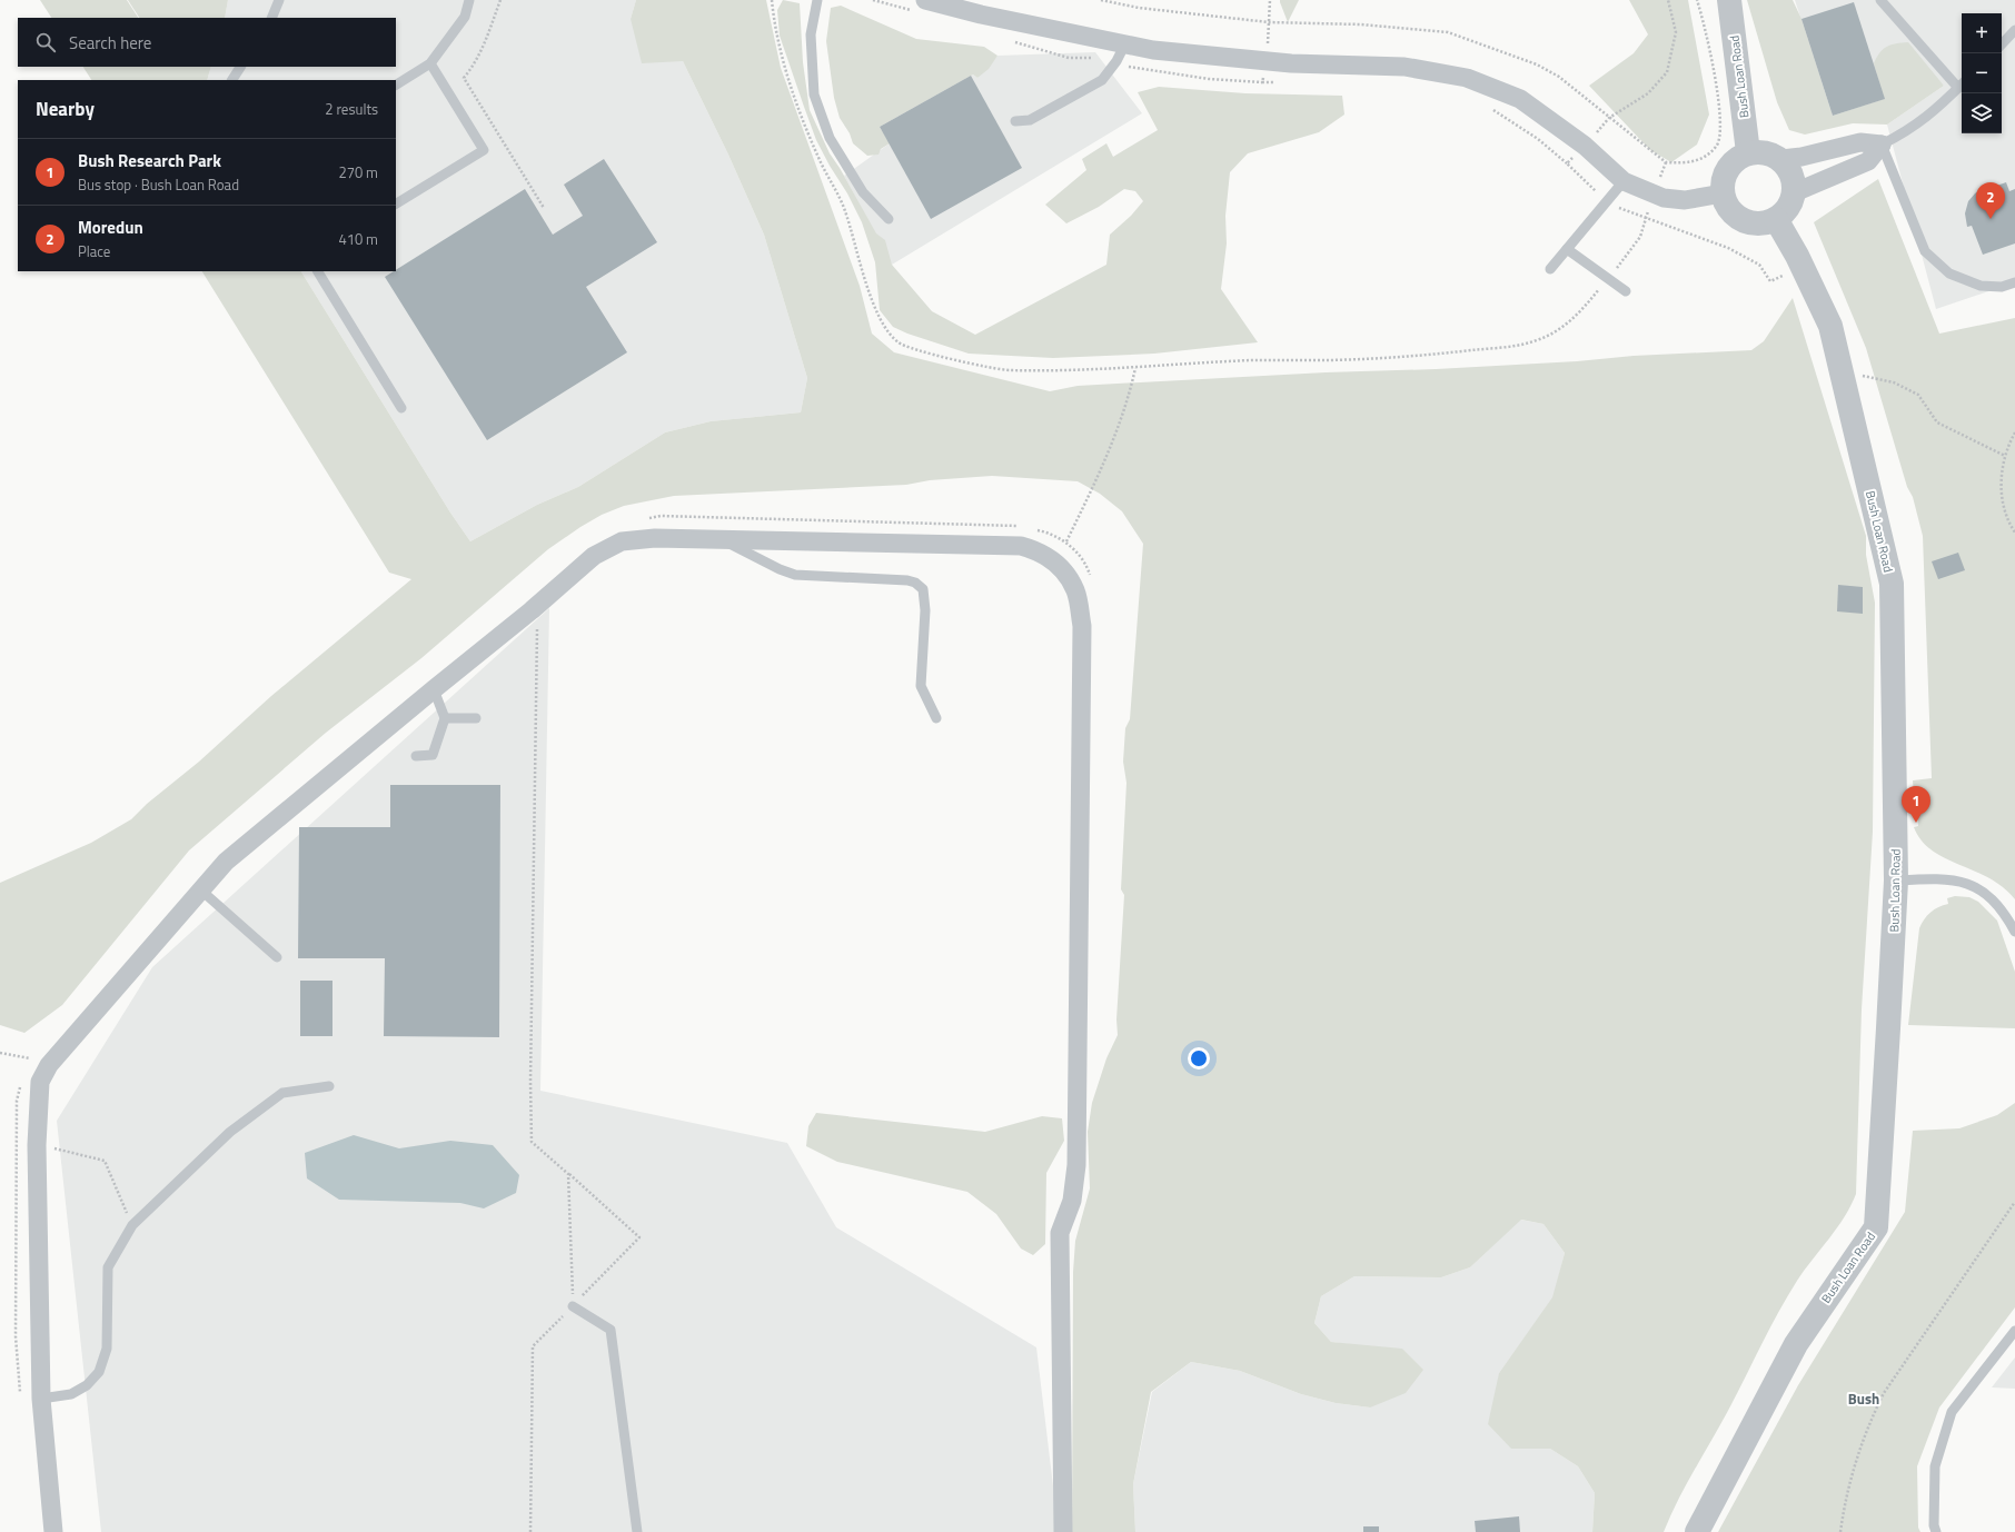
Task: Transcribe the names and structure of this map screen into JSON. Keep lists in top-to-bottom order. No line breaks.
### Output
{"streets":{"street":["Bush Loan Road"]},"districts":["Bush"],"page":{"map_buttons":["+","−"],"search":"Search here","heading":["Nearby","2 results"],"list":[{"mark":"1","name":"Bush Research Park","note":"Bus stop · Bush Loan Road","value":"270 m"},{"mark":"2","name":"Moredun","note":"Place","value":"410 m"}],"pins":["2","1"]}}
